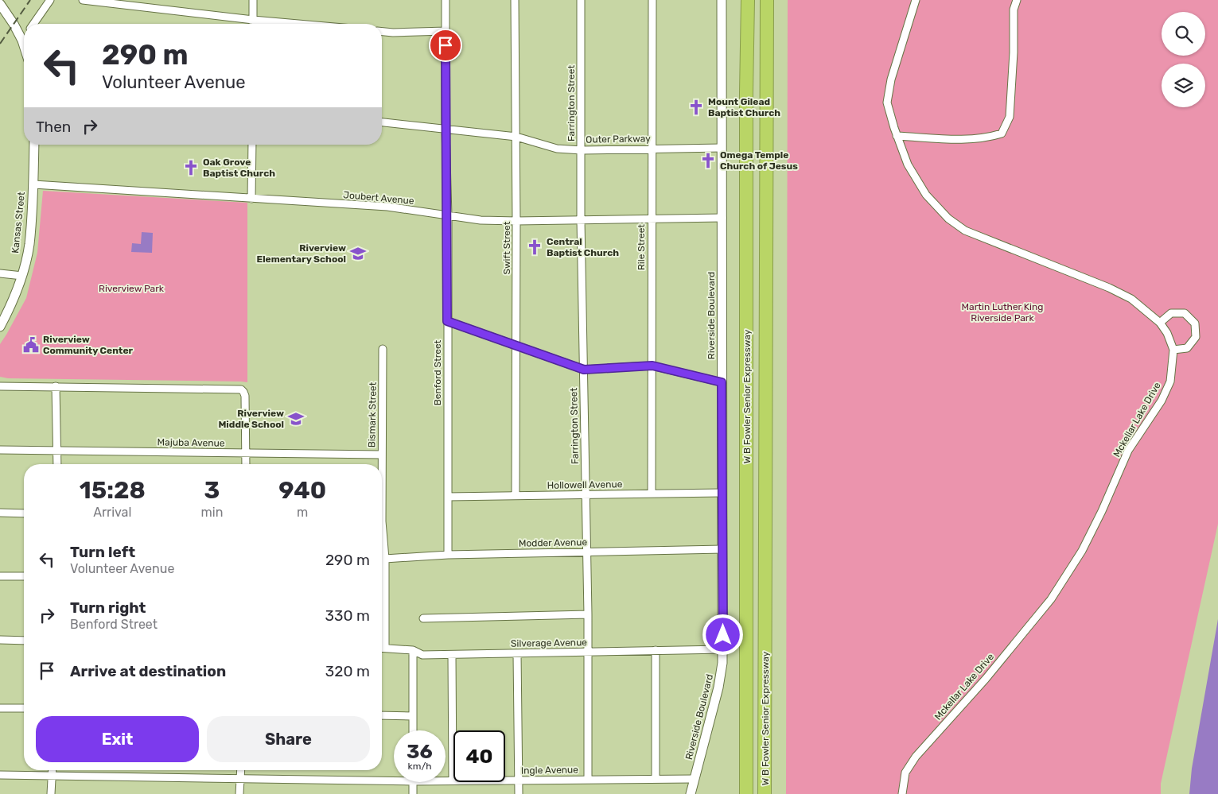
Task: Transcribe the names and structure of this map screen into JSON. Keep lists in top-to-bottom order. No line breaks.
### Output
{"streets":{"highway":["W B Fowler Senior Expressway"],"street":["Farrington Street","Outer Parkway","Joubert Avenue","Kansas Street","Rile Street","Swift Street","Riverside Boulevard","Benford Street","Bismark Street","Mckellar Lake Drive","Majuba Avenue","Hollowell Avenue","Modder Avenue","Silverage Avenue","Ingle Avenue"]},"crossings":[["Farrington Street","Outer Parkway"],["Farrington Street","Joubert Avenue"],["Farrington Street","Hollowell Avenue"],["Farrington Street","Modder Avenue"],["Farrington Street","Silverage Avenue"],["Farrington Street","Ingle Avenue"],["Outer Parkway","Rile Street"],["Outer Parkway","Swift Street"],["Outer Parkway","Riverside Boulevard"],["Outer Parkway","Benford Street"],["Joubert Avenue","Kansas Street"],["Joubert Avenue","Rile Street"],["Joubert Avenue","Swift Street"],["Joubert Avenue","Riverside Boulevard"],["Joubert Avenue","Benford Street"],["Rile Street","Hollowell Avenue"],["Swift Street","Hollowell Avenue"],["Riverside Boulevard","Hollowell Avenue"],["Riverside Boulevard","Modder Avenue"],["Riverside Boulevard","Silverage Avenue"],["Riverside Boulevard","Ingle Avenue"],["Benford Street","Hollowell Avenue"],["Benford Street","Modder Avenue"],["Bismark Street","Majuba Avenue"],["Bismark Street","Modder Avenue"],["Bismark Street","Silverage Avenue"]],"parks":["Riverview Park","Martin Luther King Riverside Park"],"places":{"church":["Mount Gilead Baptist Church","Omega Temple Church of Jesus","Oak Grove Baptist Church","Central Baptist Church"],"school or university":["Riverview Elementary School","Riverview Middle School"],"public building":["Riverview Community Center"]},"page":{"turn":["290 m","Volunteer Avenue"],"then":"Then","eta":["15:28","Arrival","3","min","940","m"],"list":[{"name":"Turn left","note":"Volunteer Avenue","value":"290 m"},{"name":"Turn right","note":"Benford Street","value":"330 m"},{"name":"Arrive at destination","value":"320 m"}],"buttons":["Exit","Share"],"speed":"36 km/h","limit":"40"}}
